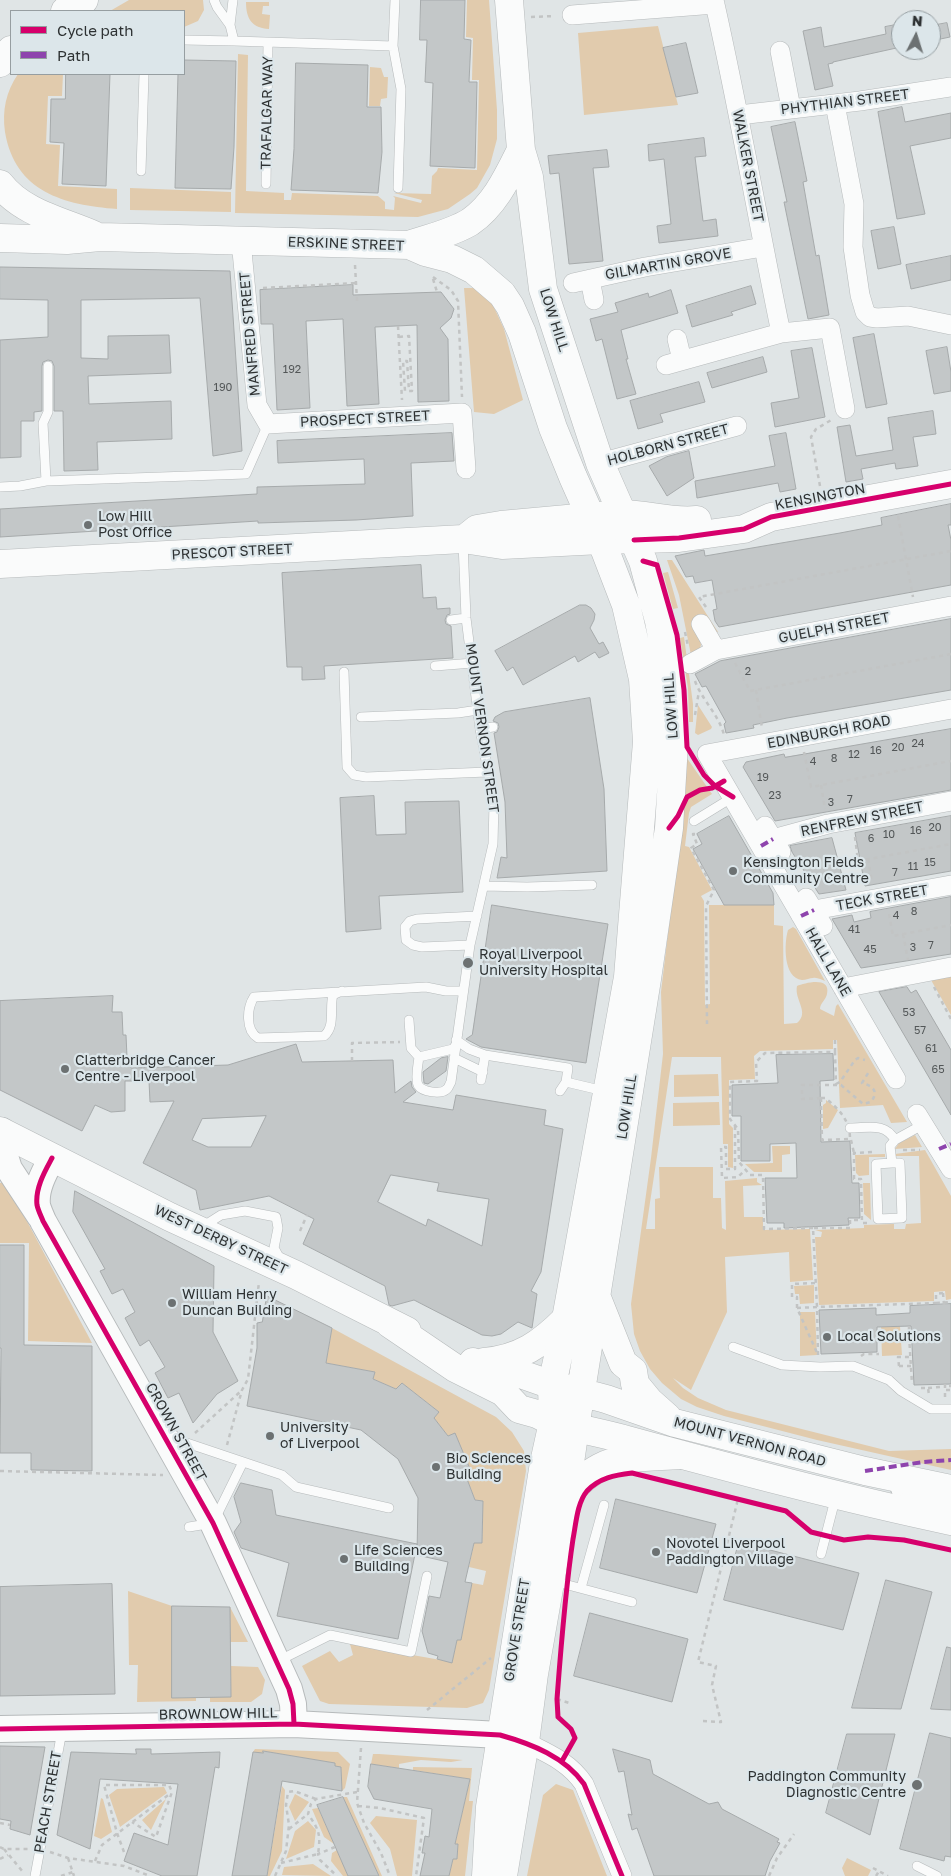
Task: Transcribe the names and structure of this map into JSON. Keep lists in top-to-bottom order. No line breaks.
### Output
{"streets":{"main road":["ERSKINE STREET","LOW HILL","KENSINGTON","PRESCOT STREET","WEST DERBY STREET","MOUNT VERNON ROAD","GROVE STREET"],"street":["PHYTHIAN STREET","WALKER STREET","GILMARTIN GROVE","MANFRED STREET","PROSPECT STREET","HOLBORN STREET","GUELPH STREET","EDINBURGH ROAD","RENFREW STREET","TECK STREET","HALL LANE","CROWN STREET","BROWNLOW HILL"],"lane":["TRAFALGAR WAY","MOUNT VERNON STREET","PEACH STREET"]},"crossings":[["PHYTHIAN STREET","WALKER STREET"],["WALKER STREET","GILMARTIN GROVE"],["ERSKINE STREET","LOW HILL"],["ERSKINE STREET","MANFRED STREET"],["ERSKINE STREET","KENSINGTON"],["ERSKINE STREET","PRESCOT STREET"],["LOW HILL","HOLBORN STREET"],["LOW HILL","KENSINGTON"],["LOW HILL","PRESCOT STREET"],["LOW HILL","WEST DERBY STREET"],["LOW HILL","MOUNT VERNON ROAD"],["LOW HILL","GROVE STREET"],["MANFRED STREET","PROSPECT STREET"],["KENSINGTON","PRESCOT STREET"],["PRESCOT STREET","MOUNT VERNON STREET"],["EDINBURGH ROAD","HALL LANE"],["RENFREW STREET","HALL LANE"],["TECK STREET","HALL LANE"],["WEST DERBY STREET","CROWN STREET"],["WEST DERBY STREET","MOUNT VERNON ROAD"],["WEST DERBY STREET","GROVE STREET"],["CROWN STREET","BROWNLOW HILL"],["MOUNT VERNON ROAD","GROVE STREET"],["GROVE STREET","BROWNLOW HILL"],["BROWNLOW HILL","PEACH STREET"]],"places":["Low Hill Post Office","Kensington Fields Community Centre","Royal Liverpool University Hospital","Clatterbridge Cancer Centre - Liverpool","William Henry Duncan Building","Local Solutions","University of Liverpool","Bio Sciences Building","Novotel Liverpool Paddington Village","Life Sciences Building","Paddington Community Diagnostic Centre"],"house_numbers":["192","190","2","24","20","16","12","8","4","19","23","7","3","20","16","10","6","15","11","7","8","4","41","7","3","45","53","57","61","65"],"legend":["Cycle path","Path"],"north":"top"}
